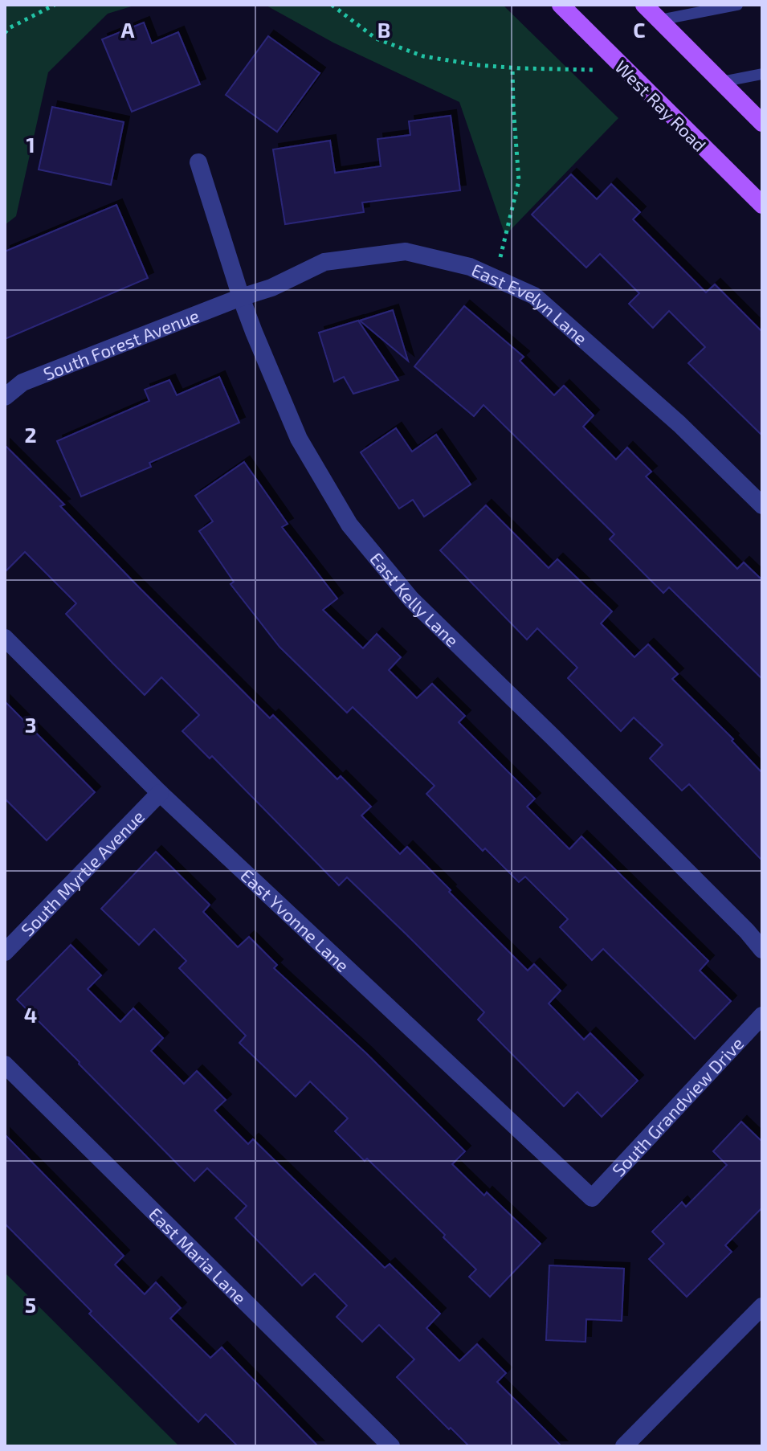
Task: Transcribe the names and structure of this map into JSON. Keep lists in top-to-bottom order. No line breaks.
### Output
{"streets":{"main road":["West Ray Road"],"street":["East Evelyn Lane","South Forest Avenue","East Kelly Lane","South Myrtle Avenue","East Yvonne Lane","South Grandview Drive","East Maria Lane"]},"crossings":[["East Evelyn Lane","South Forest Avenue"],["East Evelyn Lane","East Kelly Lane"],["South Forest Avenue","East Kelly Lane"],["South Myrtle Avenue","East Yvonne Lane"],["East Yvonne Lane","South Grandview Drive"]],"grid":{"columns":["A","B","C"],"rows":["1","2","3","4","5"]}}
